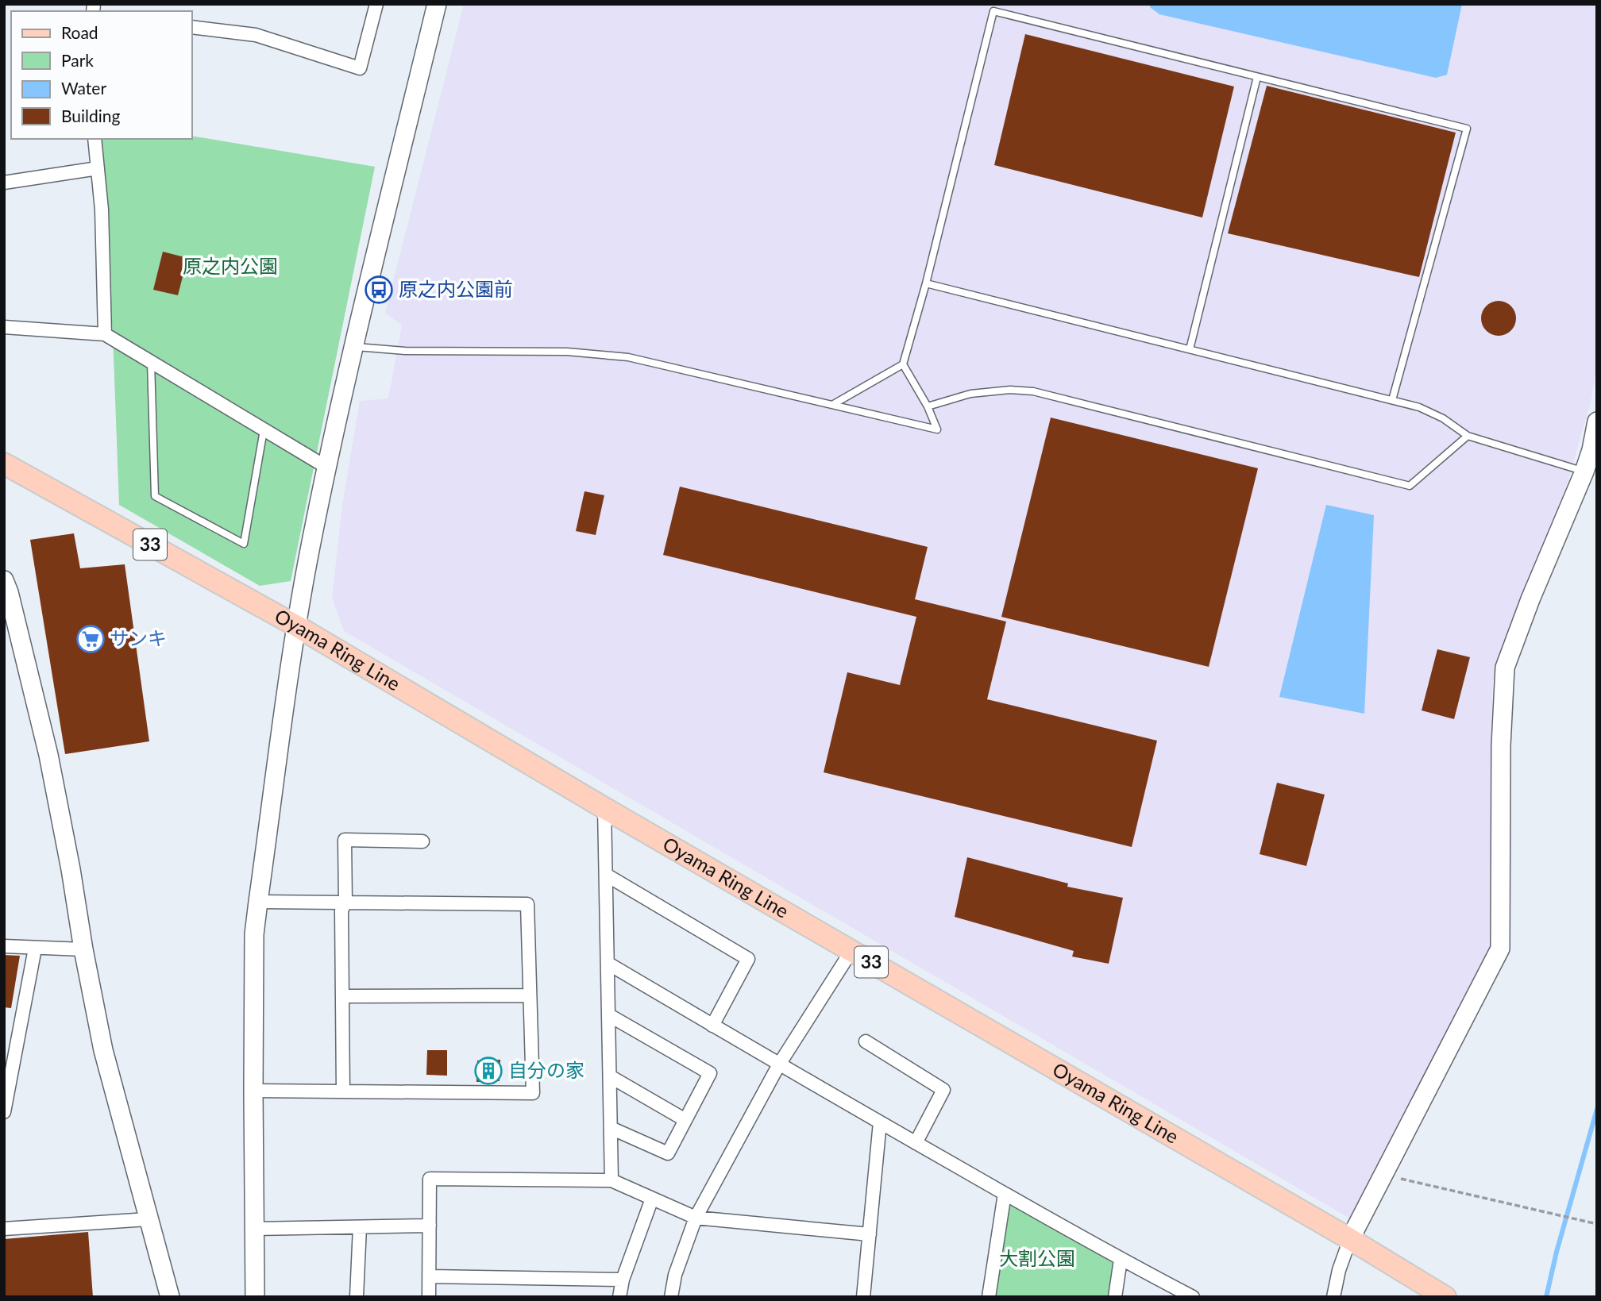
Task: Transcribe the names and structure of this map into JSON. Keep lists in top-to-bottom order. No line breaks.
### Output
{"streets":{"main road":["33","Oyama Ring Line"]},"parks":["原之内公園","大割公園"],"places":{"bus stop":["原之内公園前"],"supermarket":["サンキ"],"building":["自分の家"]},"legend":["Road","Park","Water","Building"]}
